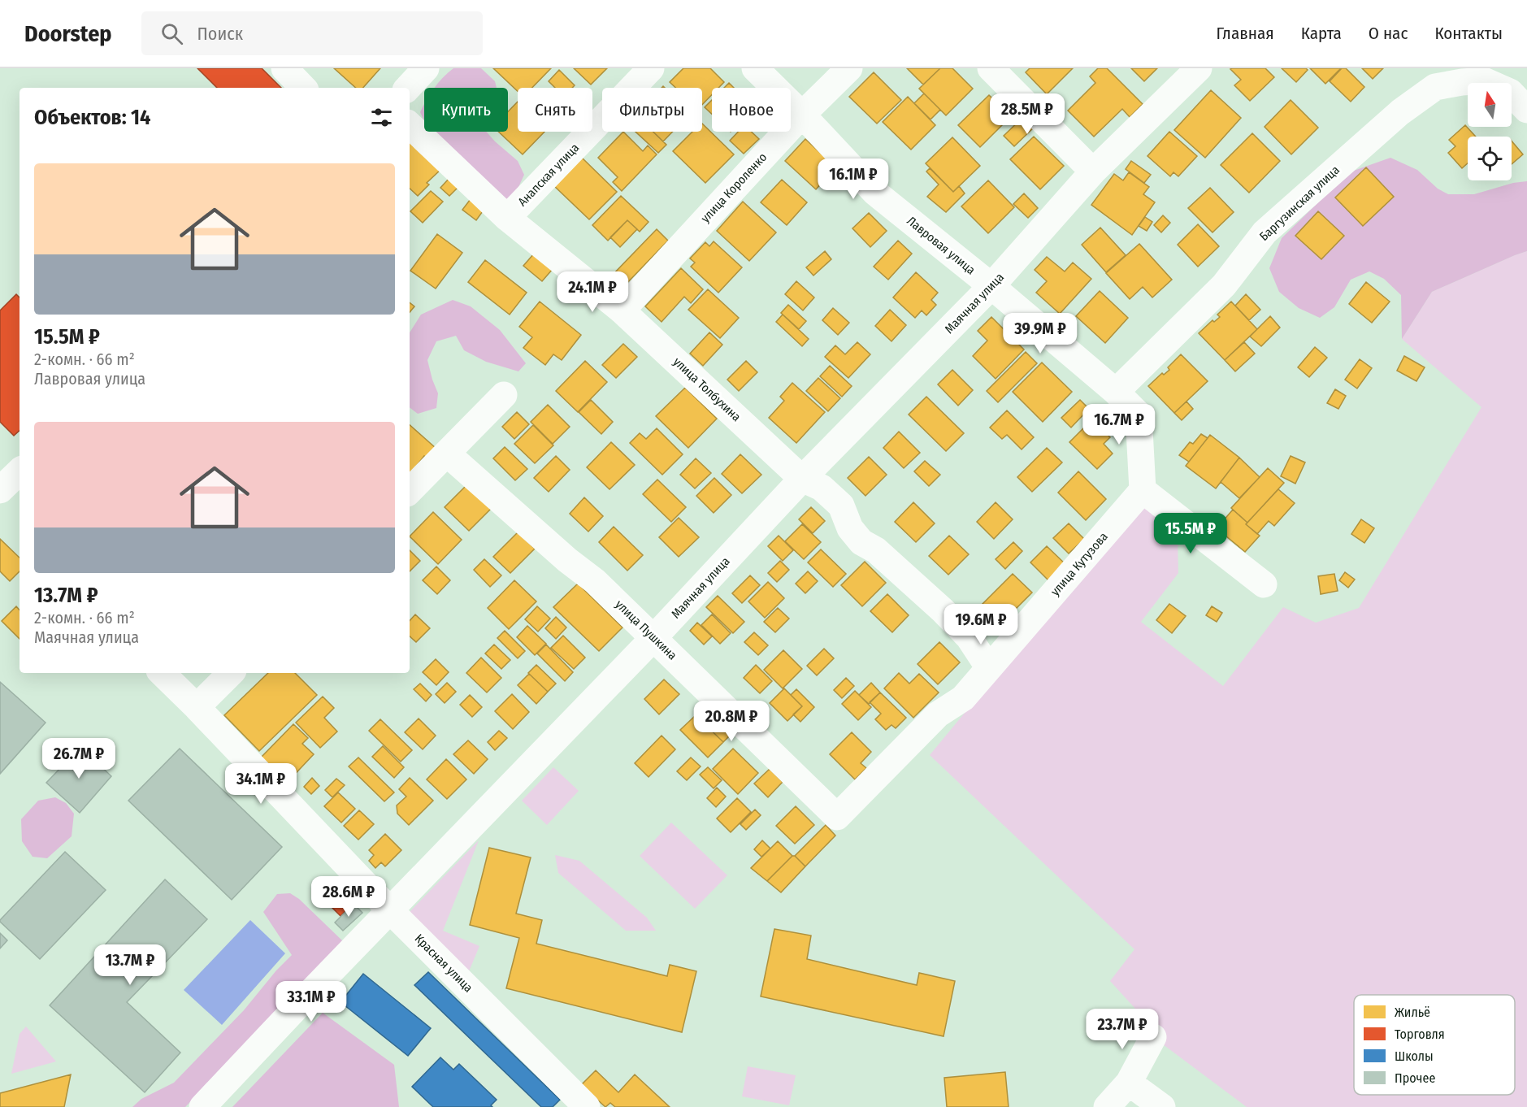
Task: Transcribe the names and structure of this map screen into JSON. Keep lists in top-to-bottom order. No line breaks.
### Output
{"streets":{"street":["Анапская улица","улица Короленко","Баргузинская улица","Лавровая улица","Маячная улица","улица Толбухина","улица Кутузова","улица Пушкина","Красная улица"]},"crossings":[["Анапская улица","улица Толбухина"],["улица Короленко","Лавровая улица"],["улица Короленко","улица Толбухина"],["Баргузинская улица","Лавровая улица"],["Лавровая улица","Маячная улица"],["Маячная улица","улица Толбухина"],["Маячная улица","улица Пушкина"],["Маячная улица","Красная улица"],["улица Толбухина","улица Кутузова"],["улица Кутузова","улица Пушкина"]],"legend":["Жильё","Торговля","Школы","Прочее"],"north":"top","page":{"header":"Doorstep","search":"Поиск","nav":["Главная","Карта","О нас","Контакты"],"chip":["Купить","Снять","Фильтры","Новое"],"heading":"Объектов: 14","price":["28.5M ₽","16.1M ₽","24.1M ₽","39.9M ₽","16.7M ₽","15.5M ₽","19.6M ₽","20.8M ₽","26.7M ₽","34.1M ₽","28.6M ₽","13.7M ₽","33.1M ₽","23.7M ₽"],"list":[{"name":"15.5M ₽","note":"2-комн. · 66 m² · Лавровая улица"},{"name":"13.7M ₽","note":"2-комн. · 66 m² · Маячная улица"}]}}
